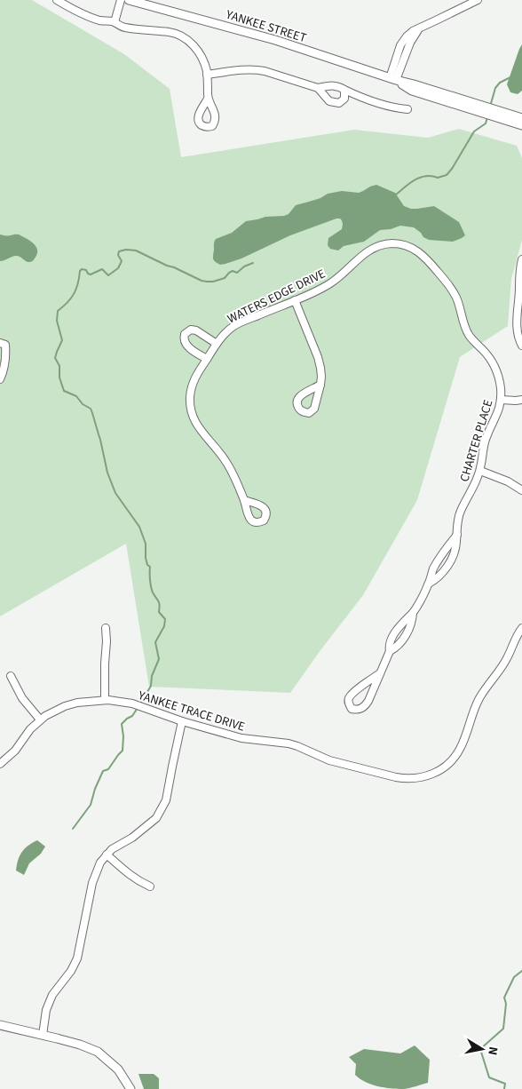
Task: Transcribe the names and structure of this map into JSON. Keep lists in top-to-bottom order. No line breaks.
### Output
{"streets":{"street":["YANKEE STREET","WATERS EDGE DRIVE","CHARTER PLACE","YANKEE TRACE DRIVE"]},"crossings":[["WATERS EDGE DRIVE","CHARTER PLACE"]],"north":"right"}
